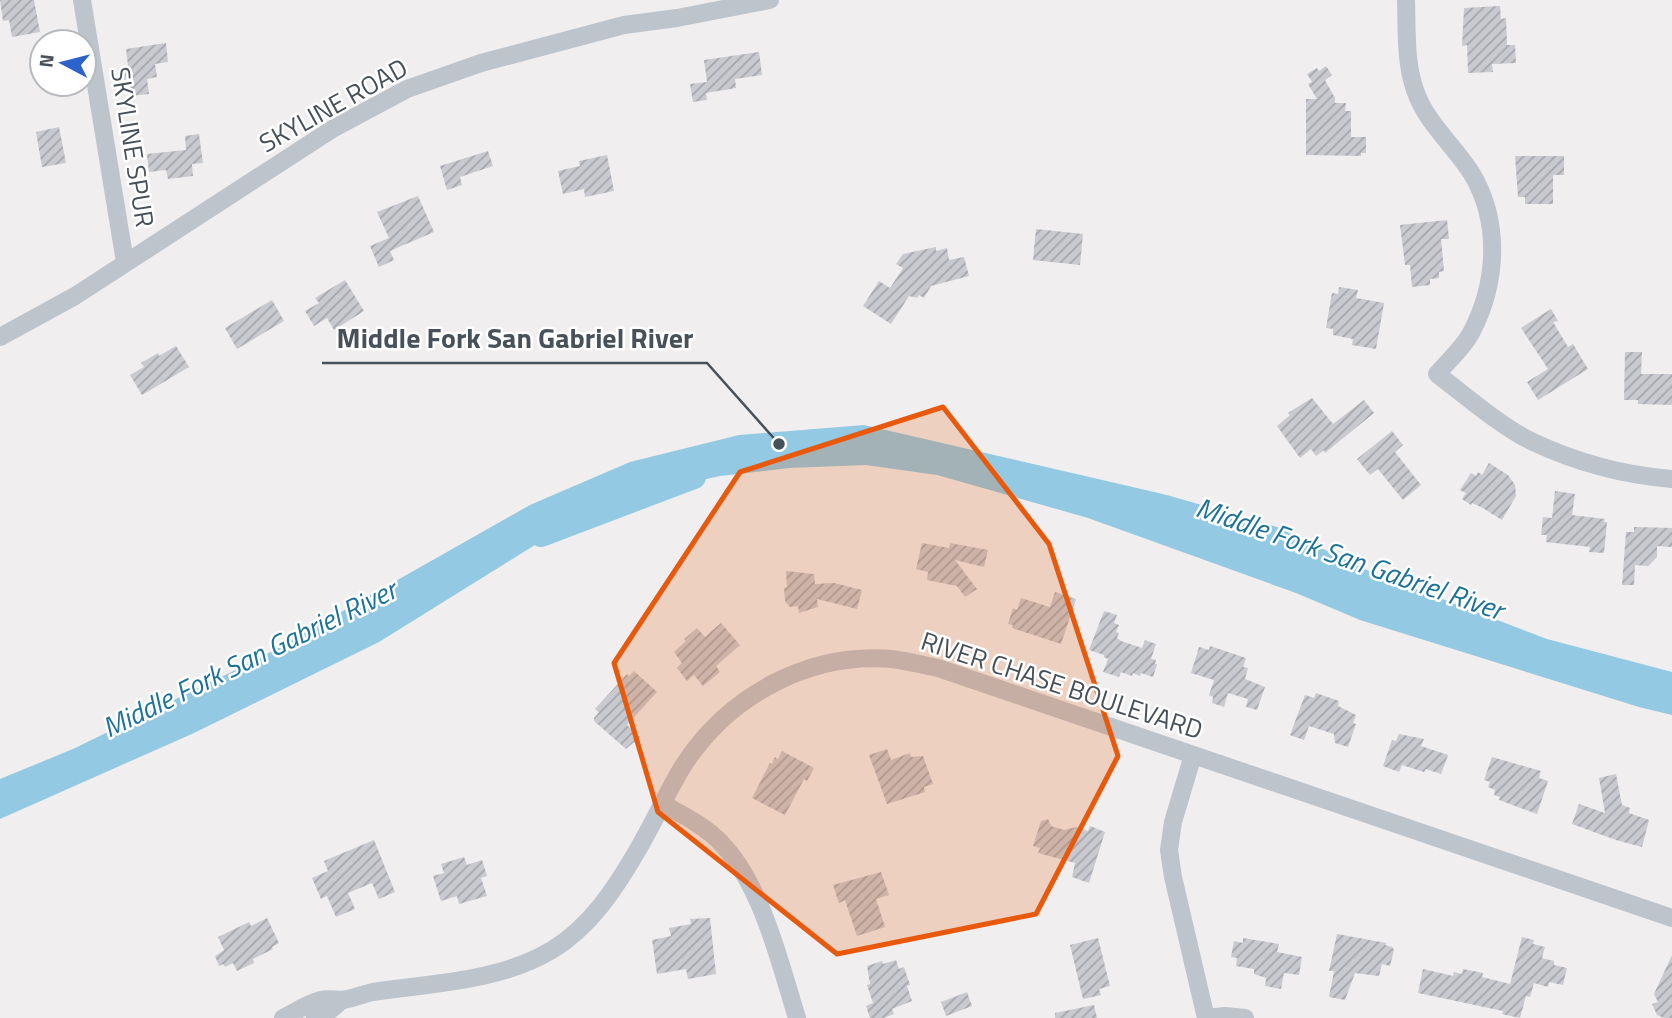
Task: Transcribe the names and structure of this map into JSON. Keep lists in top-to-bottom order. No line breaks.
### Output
{"streets":{"street":["SKYLINE ROAD","SKYLINE SPUR","RIVER CHASE BOULEVARD"]},"crossings":[["SKYLINE ROAD","SKYLINE SPUR"]],"water":["Middle Fork San Gabriel River"],"places":["Middle Fork San Gabriel River"],"north":"left"}
